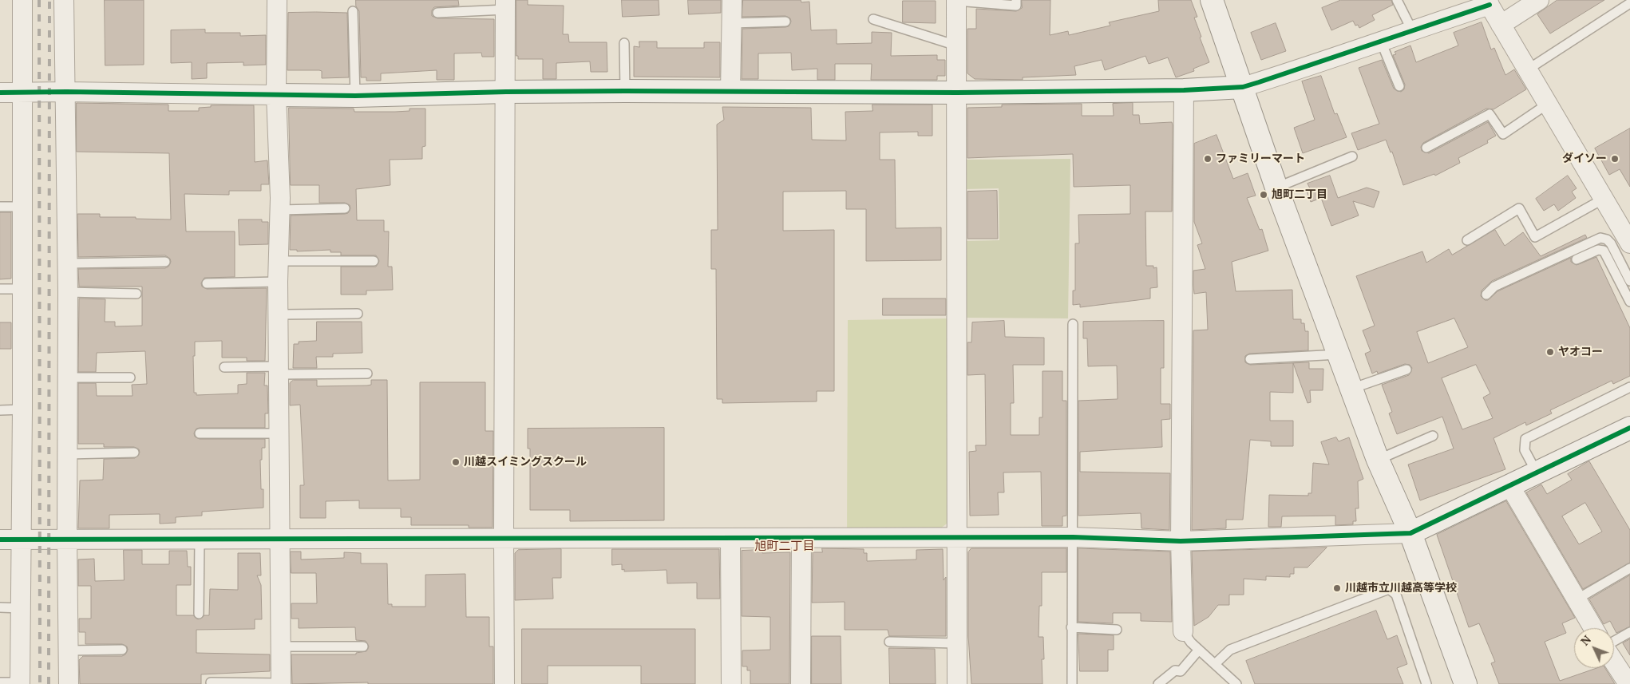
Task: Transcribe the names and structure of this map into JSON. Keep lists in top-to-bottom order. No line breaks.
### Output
{"districts":["旭町二丁目"],"places":["ファミリーマート","ダイソー","旭町二丁目","ヤオコー","川越スイミングスクール","川越市立川越高等学校"],"north":"top left"}
